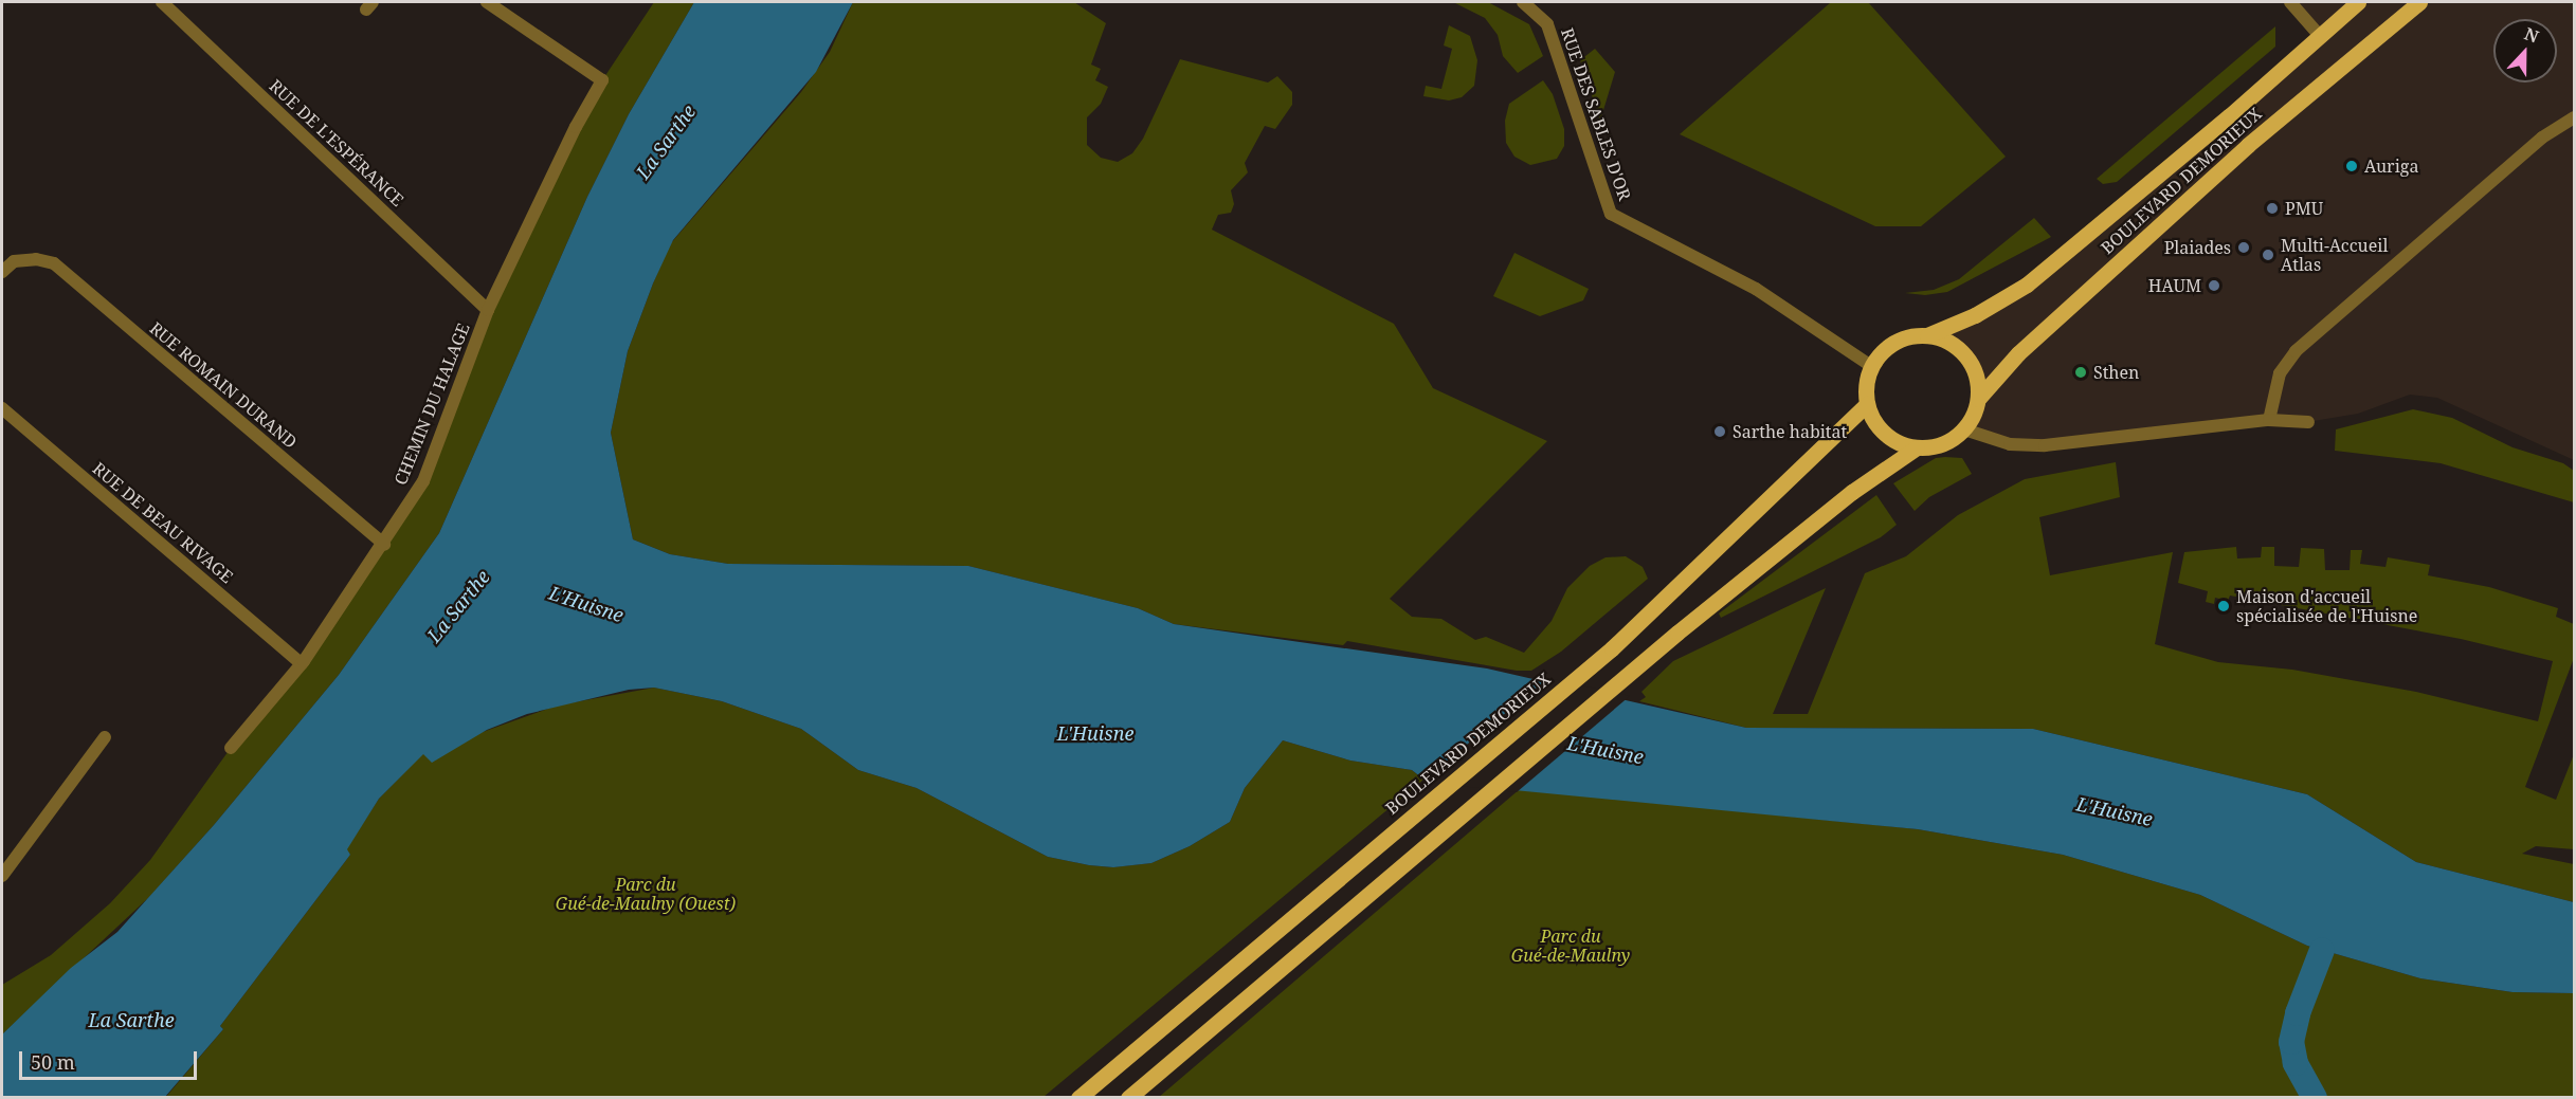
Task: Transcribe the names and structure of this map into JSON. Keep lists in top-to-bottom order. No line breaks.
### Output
{"streets":{"main road":["BOULEVARD DEMORIEUX"],"street":["RUE DES SABLES D'OR","RUE DE L'ESPÉRANCE","RUE ROMAIN DURAND","CHEMIN DU HALAGE","RUE DE BEAU RIVAGE"]},"crossings":[["RUE DES SABLES D'OR","BOULEVARD DEMORIEUX"],["RUE DE L'ESPÉRANCE","CHEMIN DU HALAGE"],["RUE ROMAIN DURAND","CHEMIN DU HALAGE"],["CHEMIN DU HALAGE","RUE DE BEAU RIVAGE"]],"water":["La Sarthe","L'Huisne"],"parks":["Parc du Gué-de-Maulny (Ouest)","Parc du Gué-de-Maulny"],"places":["Auriga","PMU","Plaiades","Multi-Accueil Atlas","HAUM","Sthen","Sarthe habitat","Maison d'accueil spécialisée de l'Huisne"],"scale_bar":"50 m","north":"top"}
